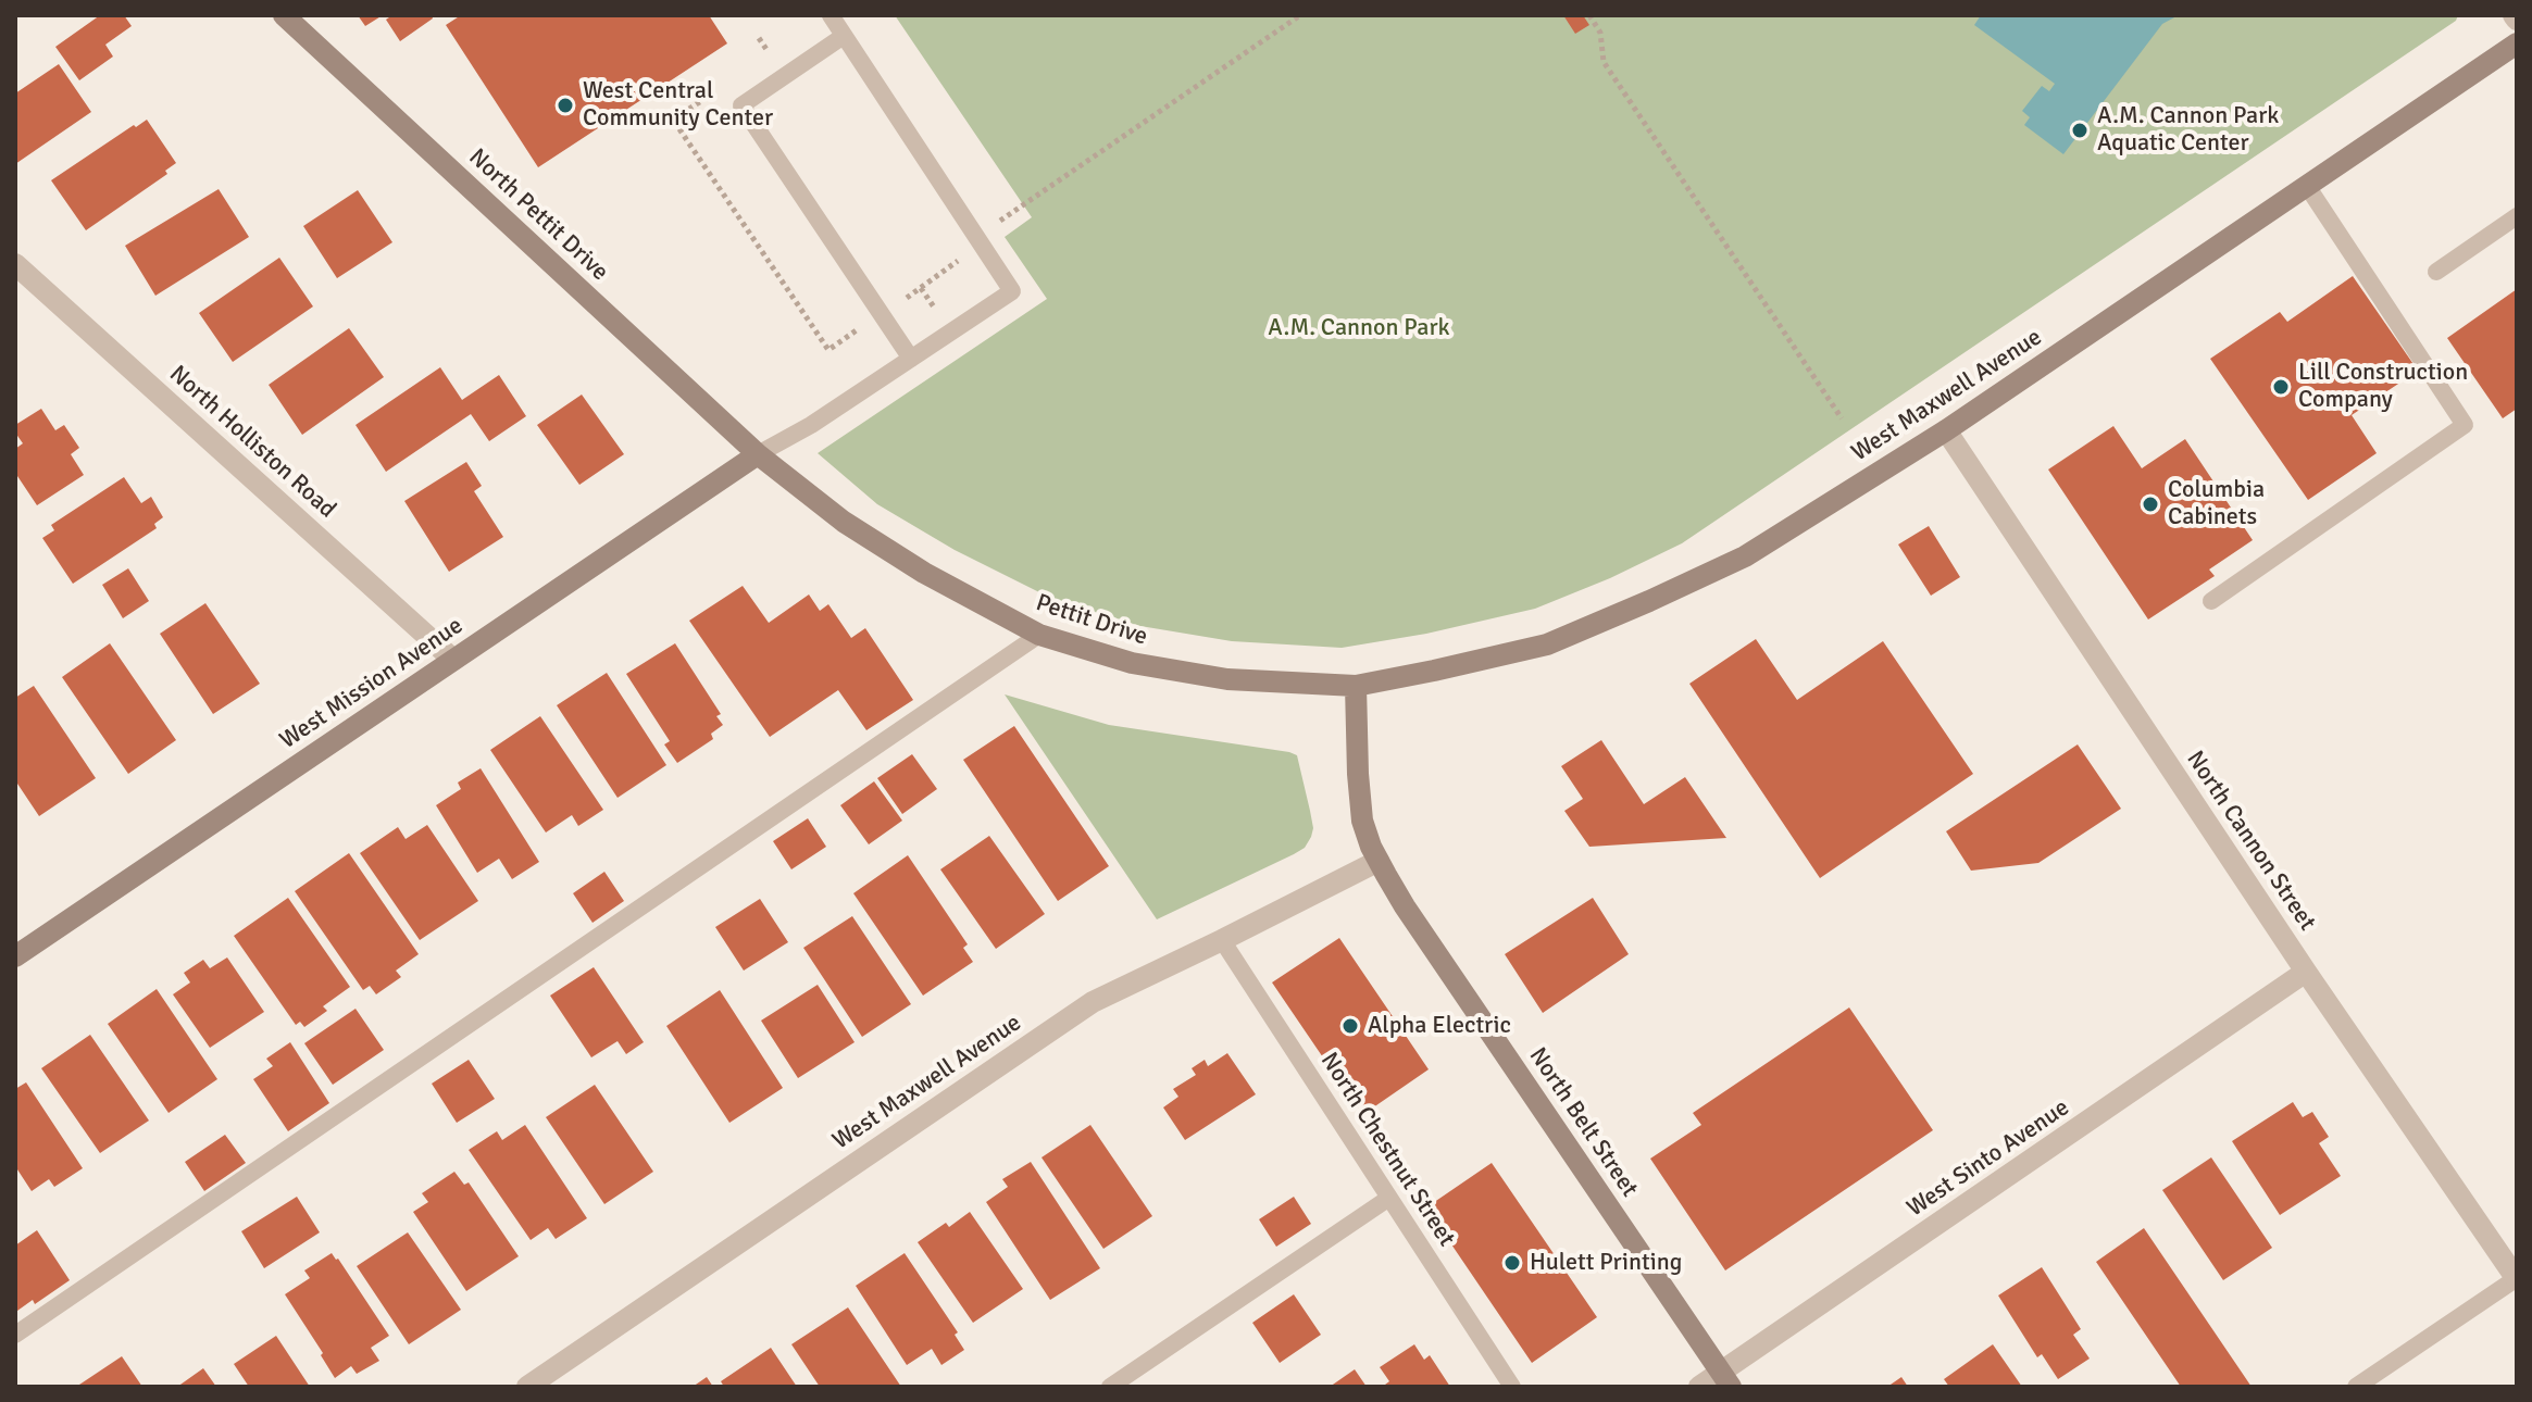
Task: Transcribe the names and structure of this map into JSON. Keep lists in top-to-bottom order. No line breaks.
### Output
{"streets":{"street":["North Pettit Drive","West Maxwell Avenue","North Holliston Road","Pettit Drive","West Mission Avenue","North Cannon Street","North Belt Street","West Sinto Avenue"],"lane":["North Chestnut Street"]},"crossings":[["North Pettit Drive","Pettit Drive"],["North Pettit Drive","West Mission Avenue"],["West Maxwell Avenue","Pettit Drive"],["West Maxwell Avenue","North Cannon Street"],["West Maxwell Avenue","North Belt Street"],["West Maxwell Avenue","North Chestnut Street"],["North Holliston Road","West Mission Avenue"],["Pettit Drive","West Mission Avenue"],["Pettit Drive","North Belt Street"],["North Cannon Street","West Sinto Avenue"],["North Belt Street","West Sinto Avenue"]],"parks":["A.M. Cannon Park"],"places":["West Central Community Center","A.M. Cannon Park Aquatic Center","Lill Construction Company","Columbia Cabinets","Alpha Electric","Hulett Printing"]}
